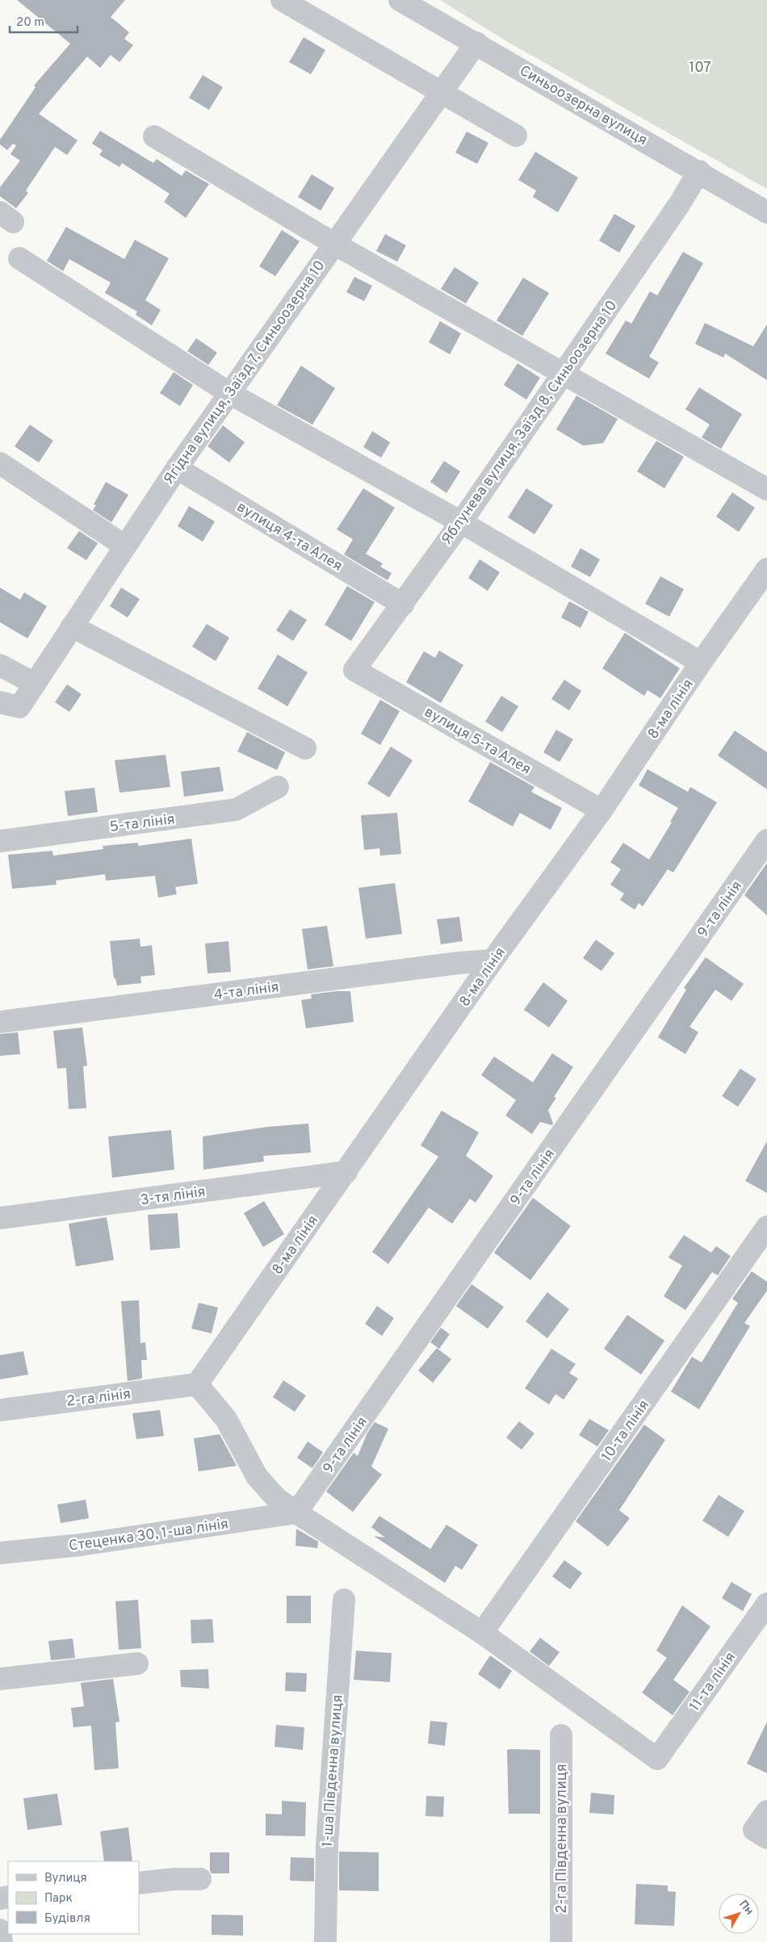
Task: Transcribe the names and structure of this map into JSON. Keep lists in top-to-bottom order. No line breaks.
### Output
{"streets":{"street":["Синьоозерна вулиця","Ягідна вулиця, Заїзд 7, Синьоозерна 10","Яблунева вулиця, Заїзд 8, Синьоозерна 10","вулиця 4-та Алея","8-ма лінія","вулиця 5-та Алея","5-та лінія","9-та лінія","4-та лінія","3-тя лінія","2-га лінія","10-та лінія","Стеценка 30, 1-ша лінія","11-та лінія","1-ша Південна вулиця","2-га Південна вулиця"]},"crossings":[["Синьоозерна вулиця","Ягідна вулиця, Заїзд 7, Синьоозерна 10"],["Синьоозерна вулиця","Яблунева вулиця, Заїзд 8, Синьоозерна 10"],["Ягідна вулиця, Заїзд 7, Синьоозерна 10","вулиця 4-та Алея"],["Яблунева вулиця, Заїзд 8, Синьоозерна 10","вулиця 4-та Алея"],["Яблунева вулиця, Заїзд 8, Синьоозерна 10","вулиця 5-та Алея"],["8-ма лінія","вулиця 5-та Алея"],["8-ма лінія","4-та лінія"],["8-ма лінія","3-тя лінія"],["8-ма лінія","2-га лінія"],["9-та лінія","Стеценка 30, 1-ша лінія"],["10-та лінія","11-та лінія"]],"parks":["107"],"legend":["Вулиця","Парк","Будівля"],"scale_bar":"20 m","north":"top right"}
